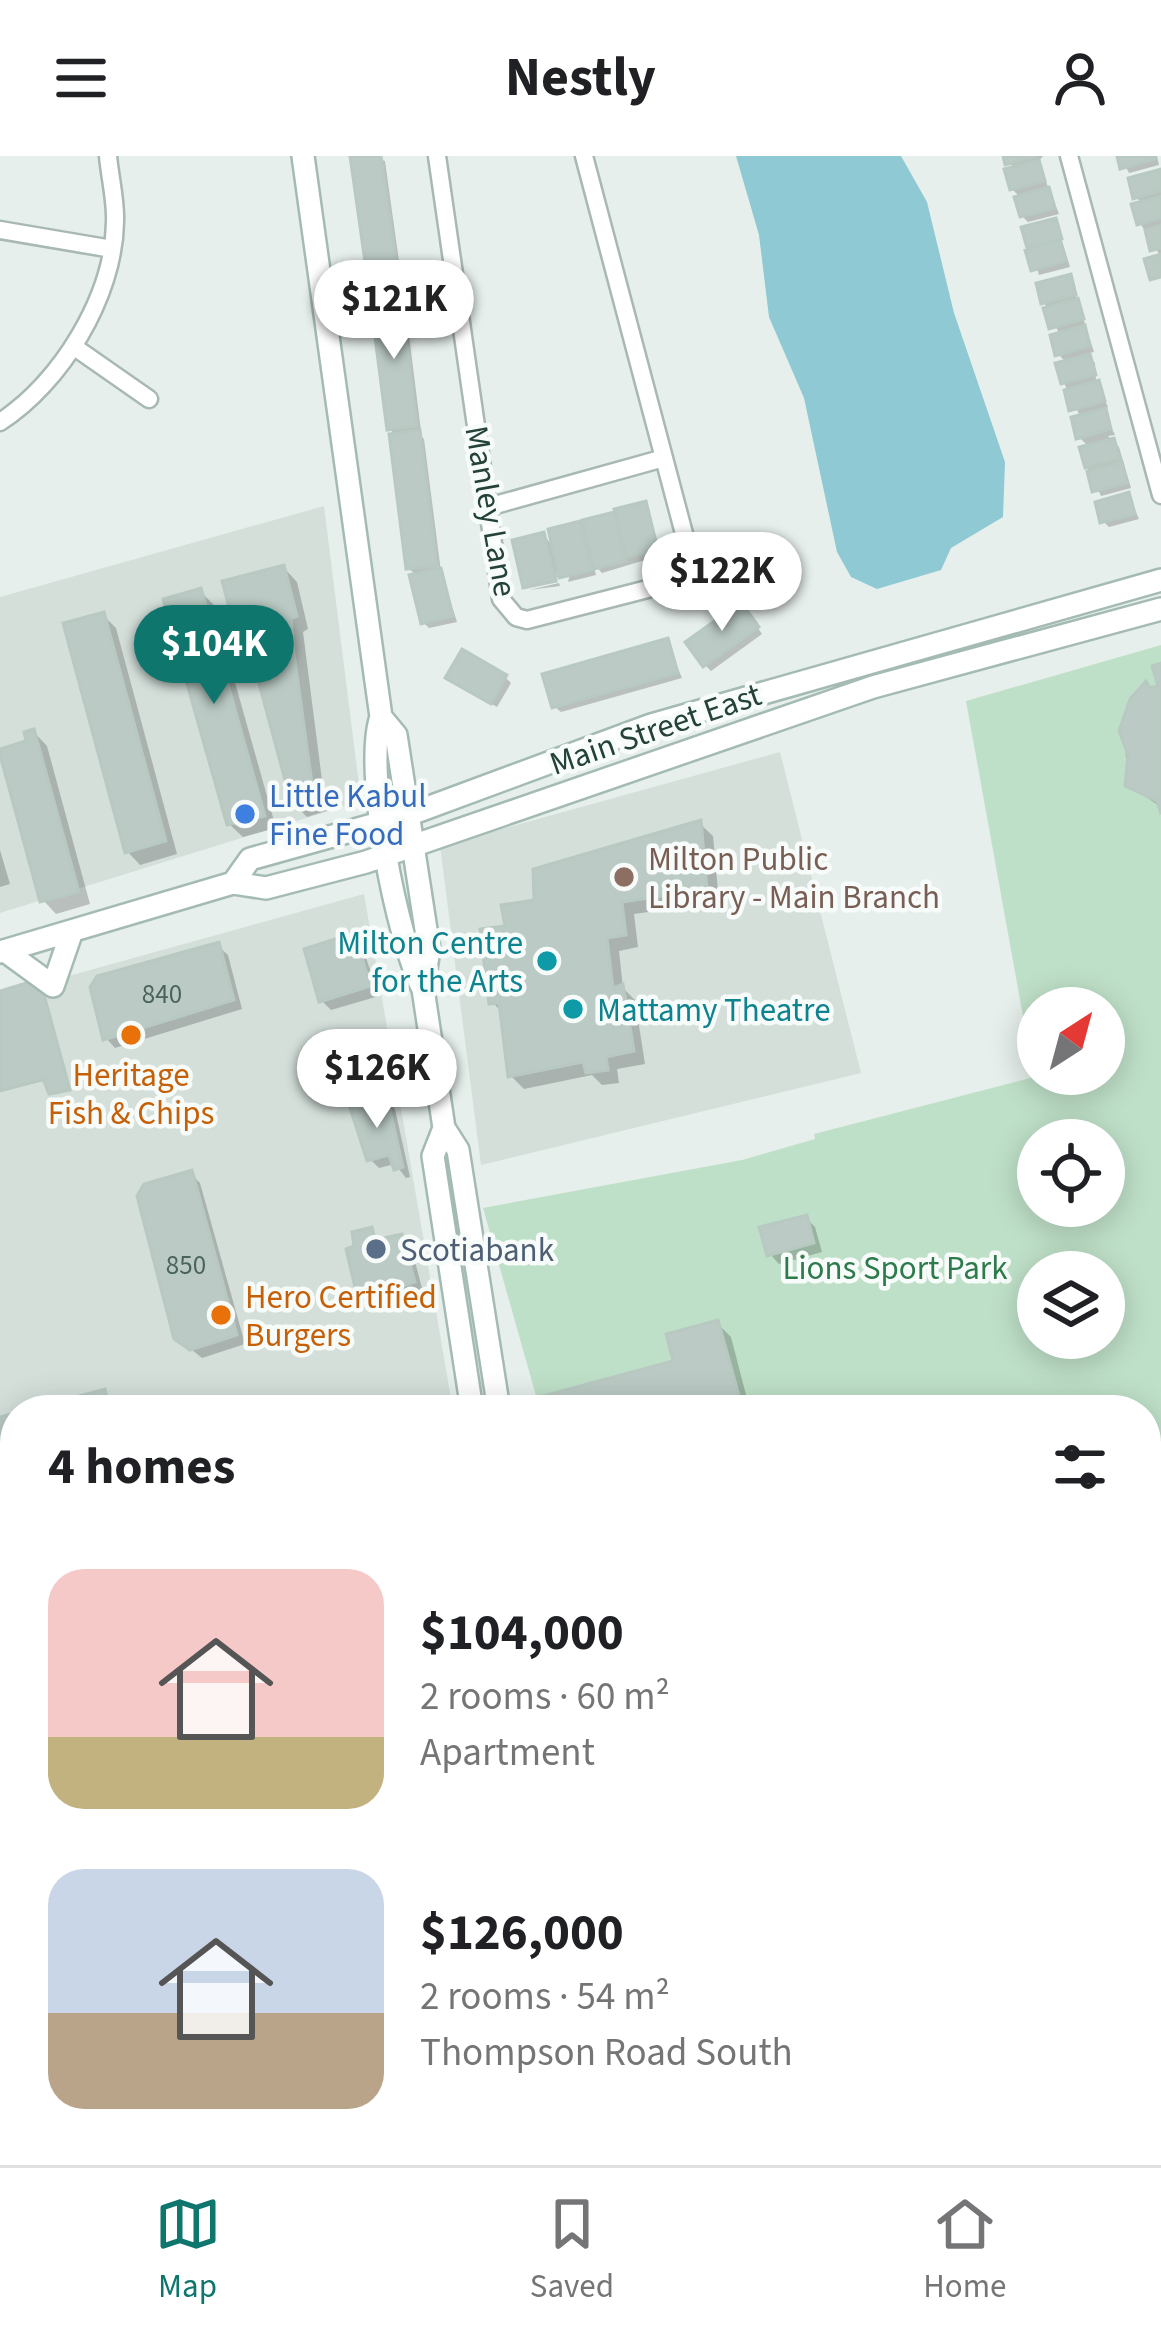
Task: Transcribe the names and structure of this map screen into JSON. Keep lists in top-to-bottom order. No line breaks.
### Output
{"streets":{"main road":["Main Street East"],"street":["Manley Lane"]},"parks":["Lions Sport Park"],"places":["Little Kabul Fine Food","Milton Public Library - Main Branch","Milton Centre for the Arts","Mattamy Theatre","Heritage Fish & Chips","Scotiabank","Hero Certified Burgers"],"house_numbers":["840","850"],"north":"top right","page":{"header":"Nestly","price":["$121K","$122K","$104K","$126K"],"heading":"4 homes","list":[{"name":"$104,000","note":"2 rooms · 60 m² · Apartment"},{"name":"$126,000","note":"2 rooms · 54 m² · Thompson Road South"}],"tabs":["Map","Saved","Home"]}}
